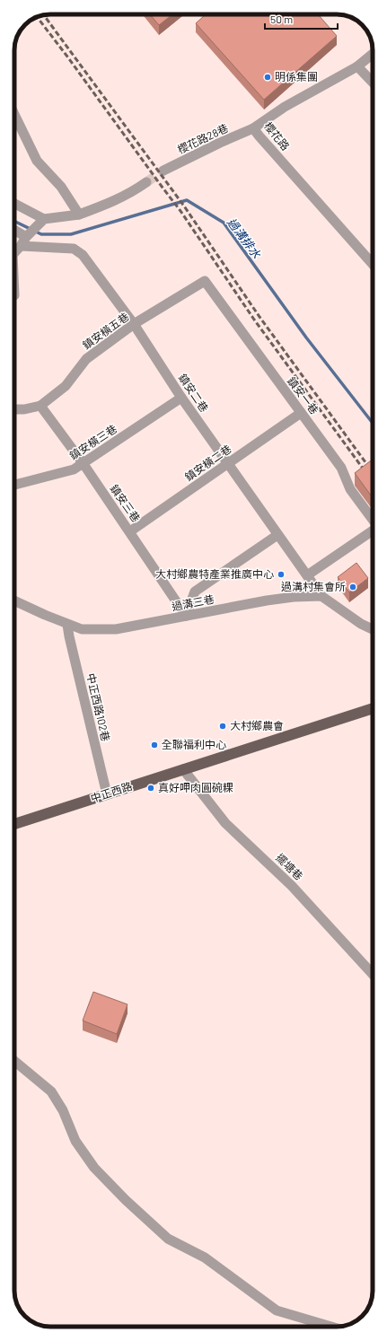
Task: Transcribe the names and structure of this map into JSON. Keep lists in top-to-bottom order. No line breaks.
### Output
{"streets":{"main road":["中正西路"],"street":["櫻花路","櫻花路28巷","鎮安橫五巷","鎮安二巷","鎮安一巷","鎮安橫三巷","鎮安橫二巷","鎮安三巷","過溝三巷","中正西路102巷","擺塘巷"]},"crossings":[["櫻花路","櫻花路28巷"],["鎮安橫五巷","鎮安二巷"],["鎮安橫五巷","鎮安一巷"],["鎮安橫五巷","鎮安三巷"],["鎮安二巷","鎮安橫三巷"],["鎮安二巷","鎮安橫二巷"],["鎮安二巷","過溝三巷"],["鎮安一巷","鎮安橫二巷"],["鎮安橫三巷","鎮安三巷"],["鎮安橫二巷","鎮安三巷"],["鎮安三巷","過溝三巷"],["過溝三巷","中正西路102巷"],["中正西路102巷","中正西路"],["中正西路","擺塘巷"]],"water":["過溝排水"],"places":["明係集團","大村鄉農特產業推廣中心","過溝村集會所","大村鄉農會","全聯福利中心","真好呷肉圓碗粿"],"scale_bar":"50 m"}
